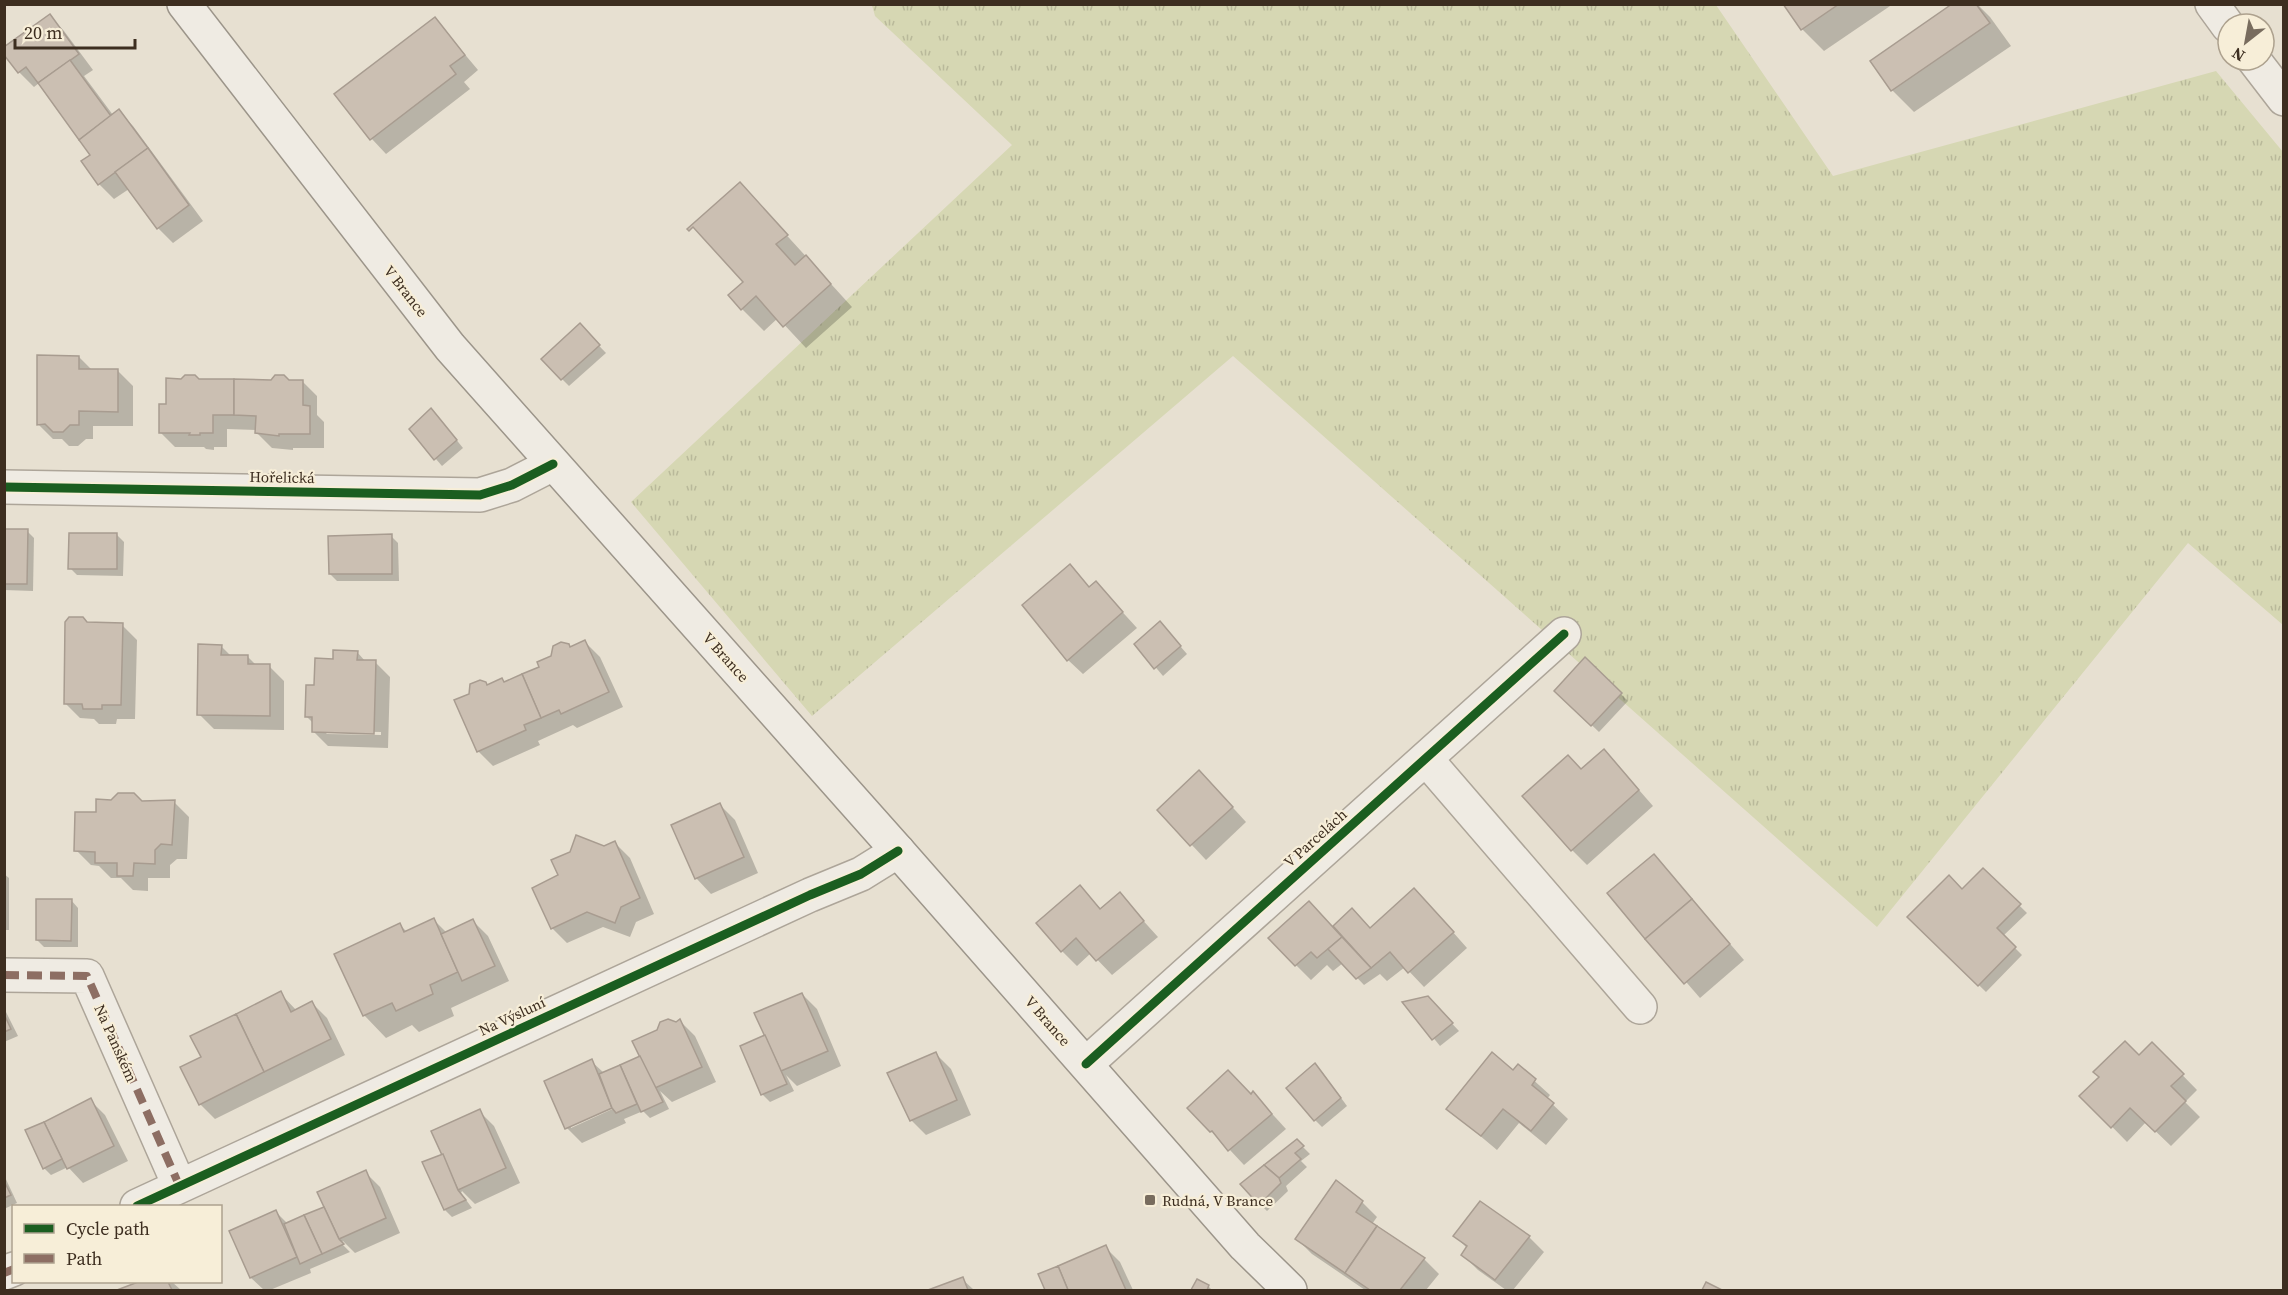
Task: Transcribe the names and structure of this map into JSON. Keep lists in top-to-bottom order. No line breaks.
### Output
{"streets":{"street":["V Brance","Hořelická","V Parcelách","Na Výsluní","Na Panském"]},"crossings":[["V Brance","Hořelická"],["V Brance","V Parcelách"],["V Brance","Na Výsluní"],["Na Výsluní","Na Panském"]],"places":{"transit":["Rudná, V Brance"]},"legend":["Cycle path","Path"],"scale_bar":"20 m","north":"bottom left"}
